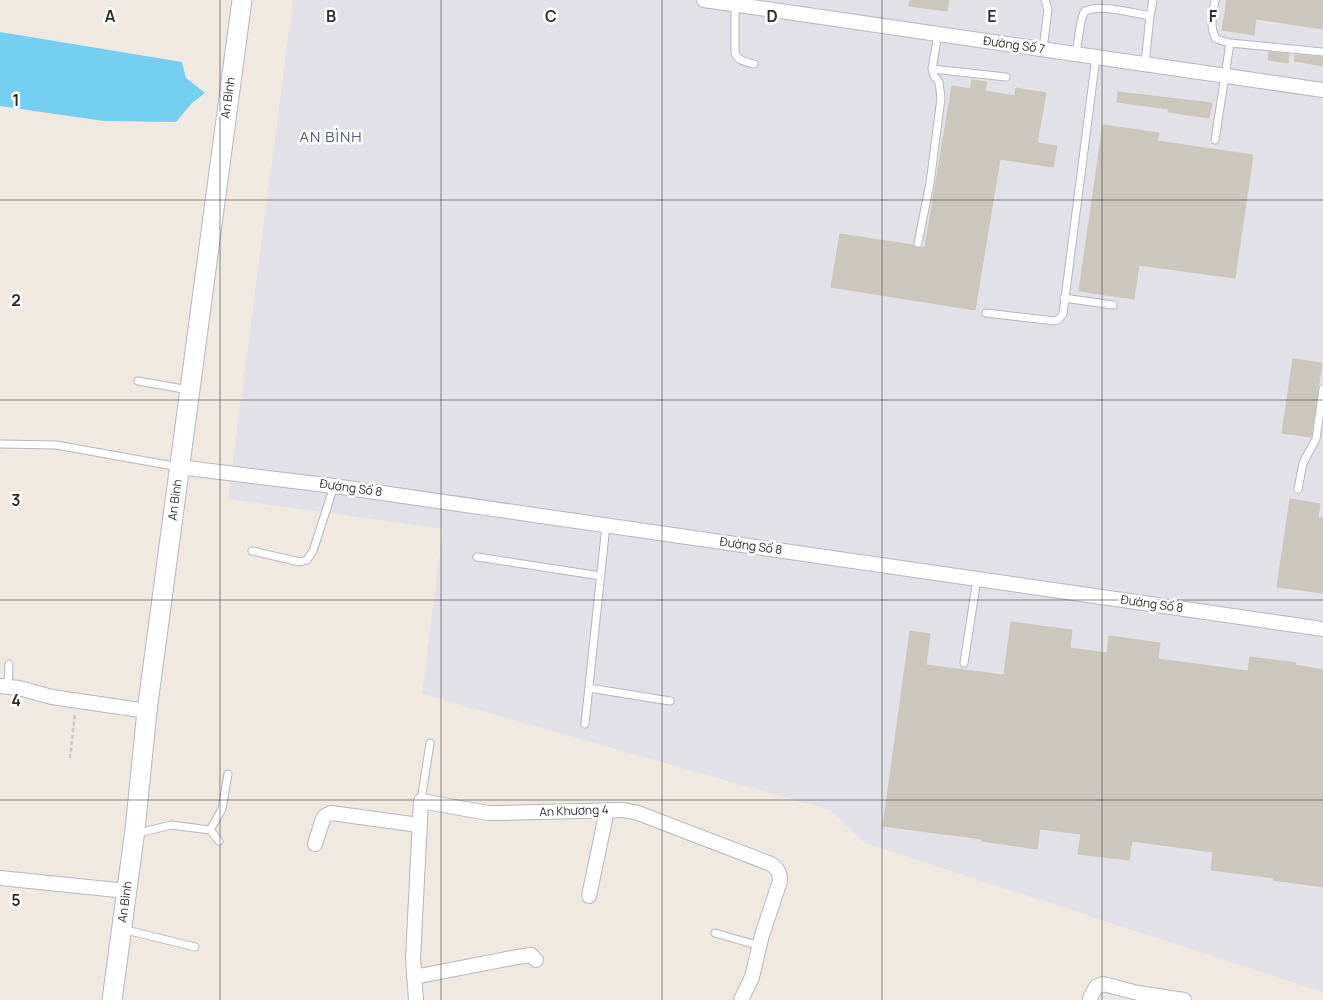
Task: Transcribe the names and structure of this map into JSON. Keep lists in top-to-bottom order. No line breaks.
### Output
{"streets":{"main road":["An Bình"],"street":["Đường Số 7","Đường Số 8","An Khương 4"]},"crossings":[["An Bình","Đường Số 8"]],"districts":["AN BÌNH"],"grid":{"columns":["A","B","C","D","E","F"],"rows":["1","2","3","4","5"]}}
